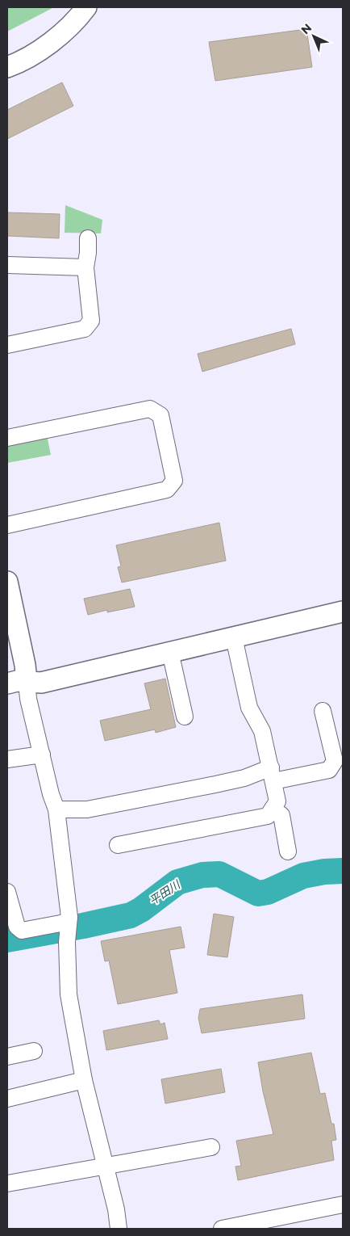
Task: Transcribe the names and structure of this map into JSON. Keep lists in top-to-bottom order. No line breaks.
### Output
{"water":["平田川"],"north":"top left"}
